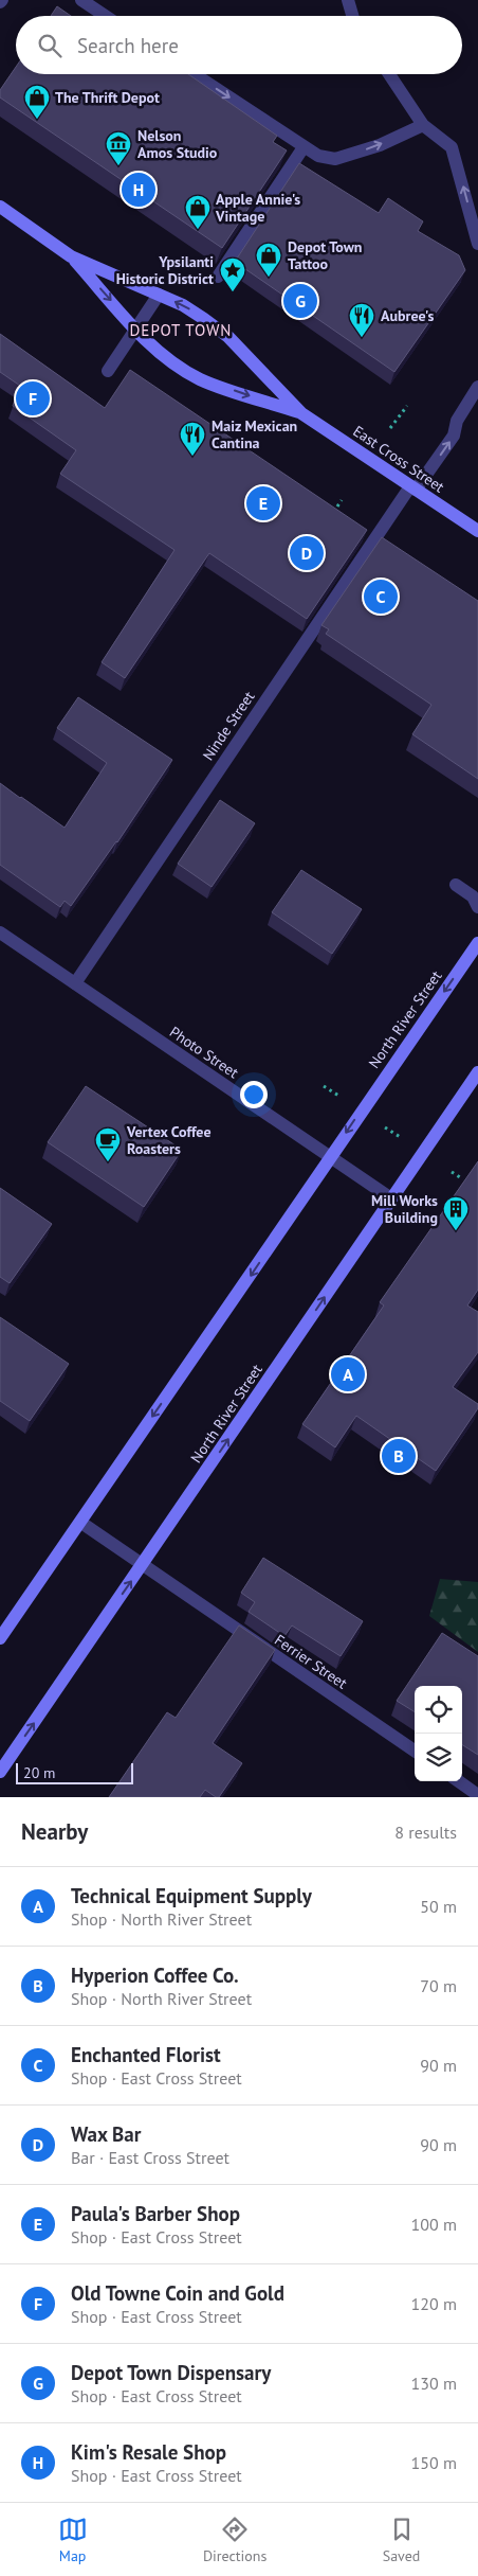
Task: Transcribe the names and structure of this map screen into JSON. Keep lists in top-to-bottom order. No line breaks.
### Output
{"streets":{"street":["East Cross Street","Ninde Street","North River Street","Photo Street","Ferrier Street"]},"crossings":[["East Cross Street","Ninde Street"],["Ninde Street","Photo Street"],["North River Street","Photo Street"],["North River Street","Ferrier Street"]],"districts":["DEPOT TOWN"],"places":{"shop":["The Thrift Depot","Apple Annie's Vintage","Depot Town Tattoo"],"museum":["Nelson Amos Studio"],"place":["Ypsilanti Historic District"],"restaurant":["Aubree's","Maiz Mexican Cantina"],"cafe":["Vertex Coffee Roasters"],"building":["Mill Works Building"]},"scale_bar":"20 m","page":{"search":"Search here","pins":["H","G","F","E","D","C","A","B"],"scale":"20 m","heading":["Nearby","8 results"],"list":[{"mark":"A","name":"Technical Equipment Supply","note":"Shop · North River Street","value":"50 m"},{"mark":"B","name":"Hyperion Coffee Co.","note":"Shop · North River Street","value":"70 m"},{"mark":"C","name":"Enchanted Florist","note":"Shop · East Cross Street","value":"90 m"},{"mark":"D","name":"Wax Bar","note":"Bar · East Cross Street","value":"90 m"},{"mark":"E","name":"Paula's Barber Shop","note":"Shop · East Cross Street","value":"100 m"},{"mark":"F","name":"Old Towne Coin and Gold","note":"Shop · East Cross Street","value":"120 m"},{"mark":"G","name":"Depot Town Dispensary","note":"Shop · East Cross Street","value":"130 m"},{"mark":"H","name":"Kim's Resale Shop","note":"Shop · East Cross Street","value":"150 m"}],"nav":["Map","Directions","Saved"]}}
